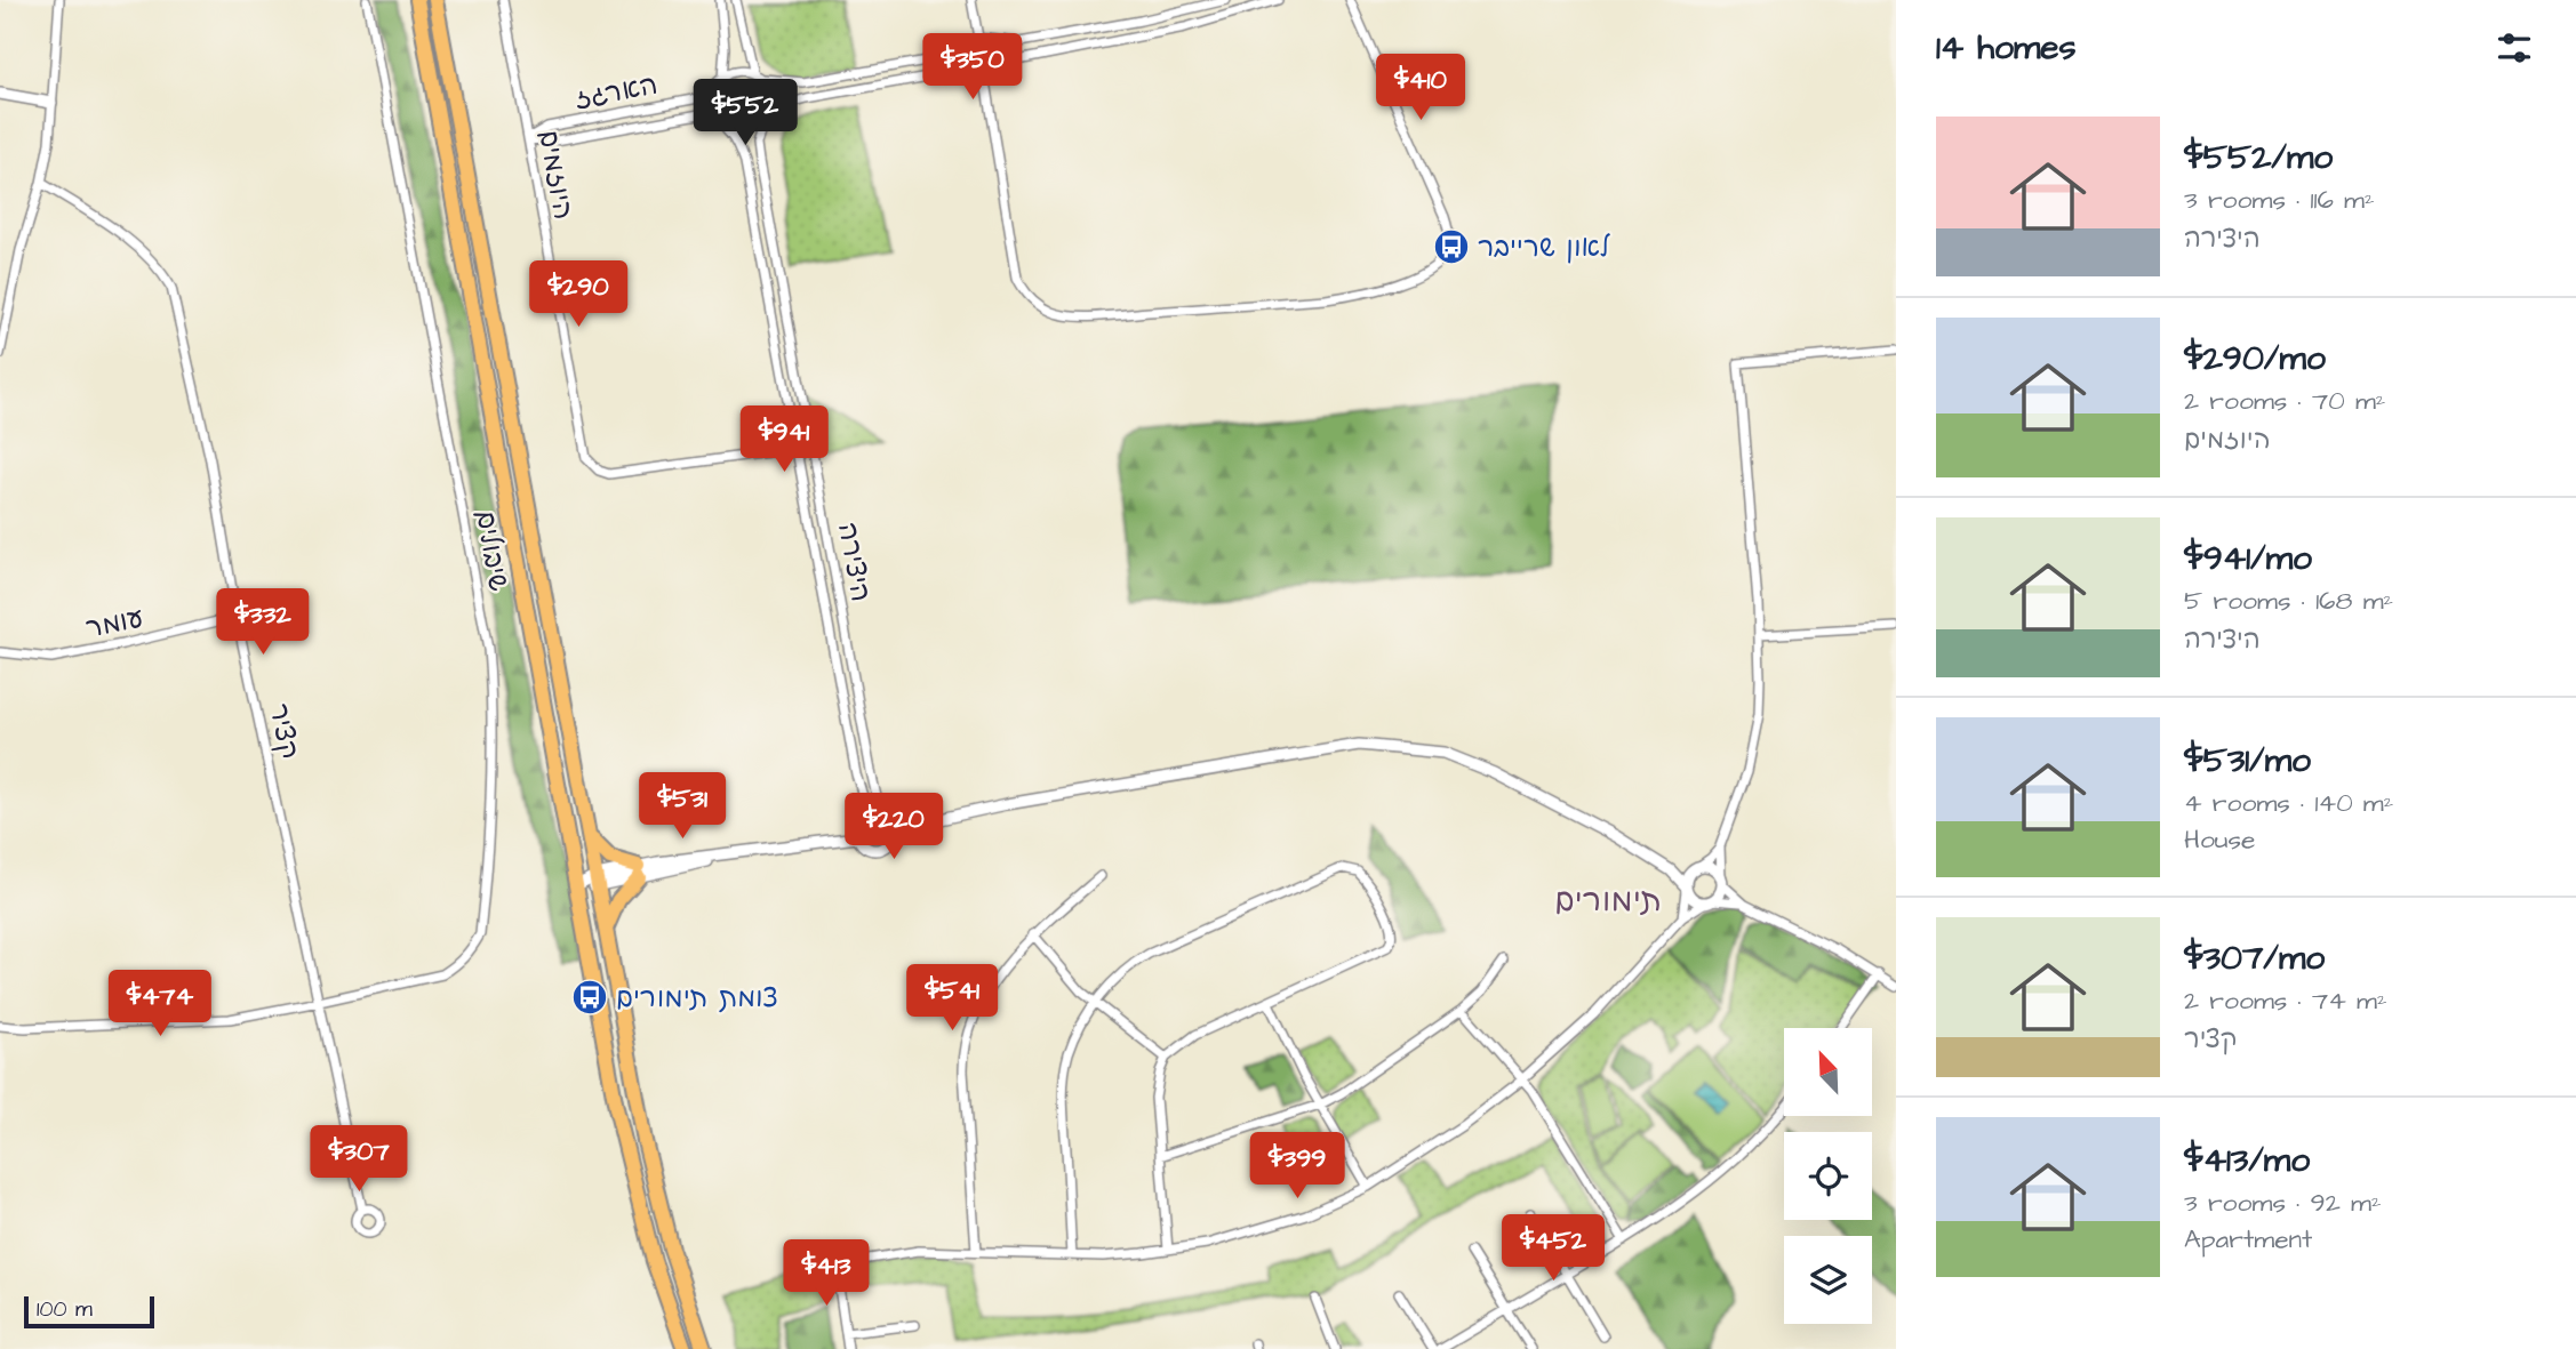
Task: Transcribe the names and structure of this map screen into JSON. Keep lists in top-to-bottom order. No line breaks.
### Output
{"streets":{"street":["הארגז","היוזמים","שיבולים","היצירה","עומר","קציר"]},"crossings":[["הארגז","היוזמים"],["הארגז","היצירה"],["היוזמים","היצירה"],["שיבולים","קציר"],["עומר","קציר"]],"districts":["תימורים"],"places":{"bus stop":["לאון שרייבר","צומת תימורים"]},"scale_bar":"100 m","north":"top left","page":{"heading":"14 homes","price":["$350","$410","$552","$290","$941","$332","$531","$220","$541","$474","$307","$399","$452","$413"],"list":[{"name":"$552/mo","note":"3 rooms · 116 m² · היצירה"},{"name":"$290/mo","note":"2 rooms · 70 m² · היוזמים"},{"name":"$941/mo","note":"5 rooms · 168 m² · היצירה"},{"name":"$531/mo","note":"4 rooms · 140 m² · House"},{"name":"$307/mo","note":"2 rooms · 74 m² · קציר"},{"name":"$413/mo","note":"3 rooms · 92 m² · Apartment"}],"scale":"100 m"}}
